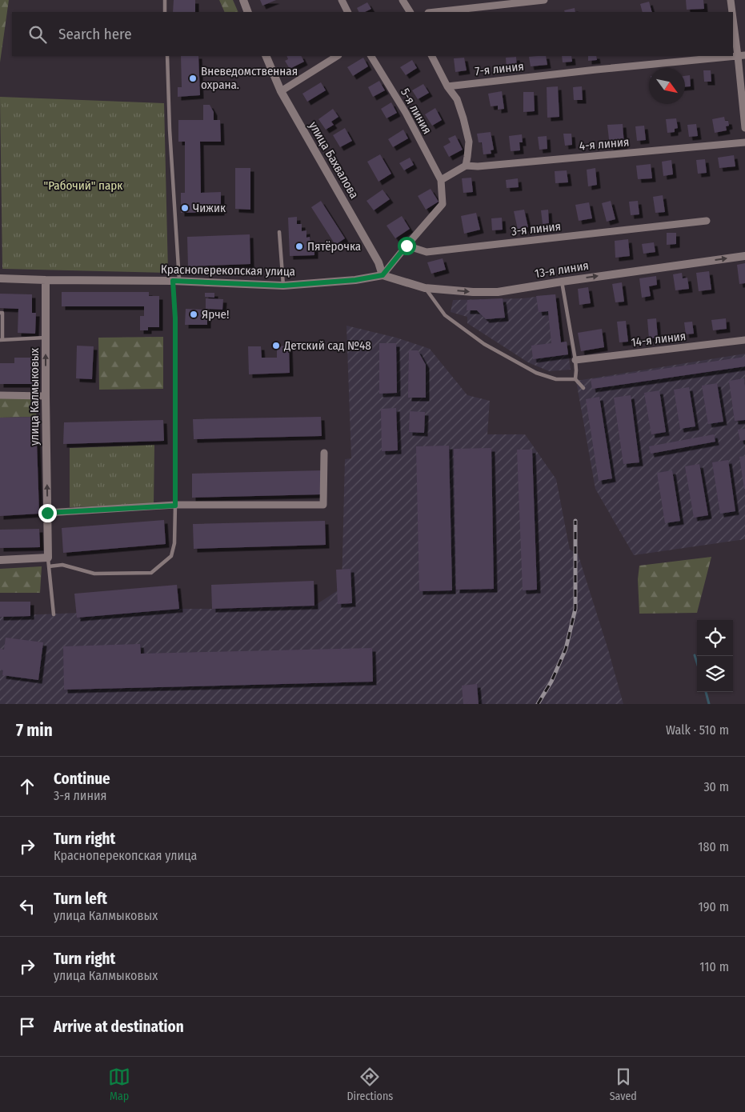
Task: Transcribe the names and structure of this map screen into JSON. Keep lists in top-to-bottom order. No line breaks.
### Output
{"streets":{"street":["7-я линия","5-я линия","4-я линия","улица Бахвалова","3-я линия","13-я линия","Красноперекопская улица","14-я линия","улица Калмыковых"]},"crossings":[["улица Бахвалова","13-я линия"],["улица Бахвалова","Красноперекопская улица"],["13-я линия","Красноперекопская улица"],["Красноперекопская улица","улица Калмыковых"]],"one_way":["13-я линия","улица Калмыковых"],"parks":["\"Рабочий\" парк"],"places":["Вневедомственная охрана.","Чижик","Пятёрочка","Ярче!","Детский сад №48"],"north":"bottom right","page":{"search":"Search here","heading":["7 min","Walk · 510 m"],"list":[["Continue","3-я линия","30 m"],["Turn right","Красноперекопская улица","180 m"],["Turn left","улица Калмыковых","190 m"],["Turn right","улица Калмыковых","110 m"],"Arrive at destination"],"nav":["Map","Directions","Saved"]}}
